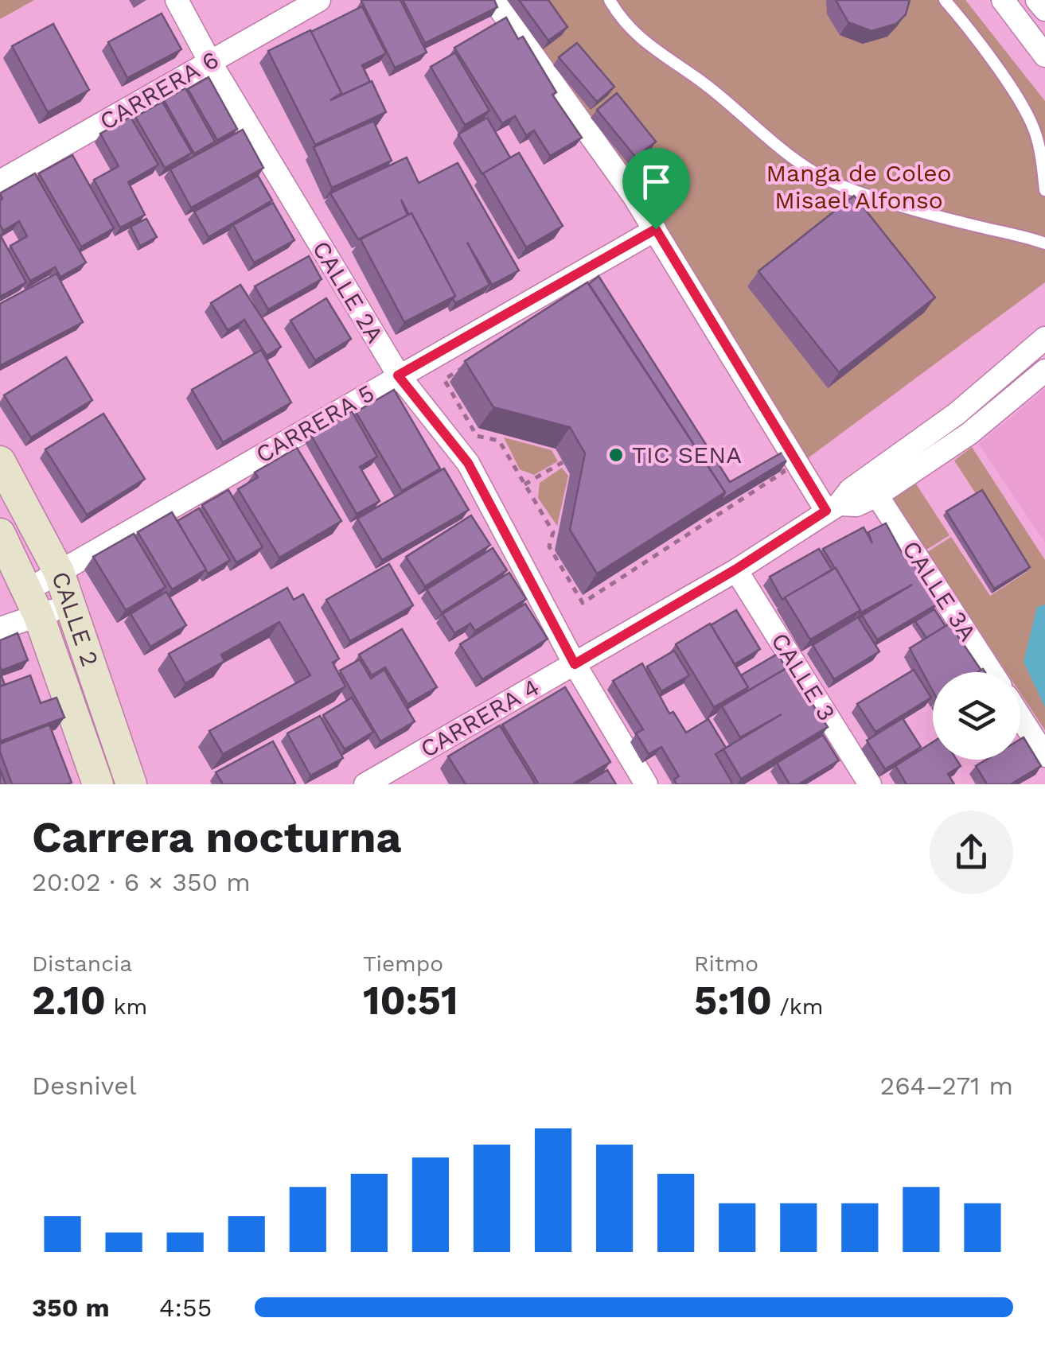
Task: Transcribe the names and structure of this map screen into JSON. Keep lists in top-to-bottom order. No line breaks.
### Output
{"streets":{"main road":["CALLE 2"],"street":["CARRERA 6","CALLE 2A","CARRERA 5","CALLE 3A","CALLE 3","CARRERA 4"]},"crossings":[["CARRERA 6","CALLE 2A"],["CALLE 2A","CARRERA 5"],["CALLE 2A","CARRERA 4"],["CARRERA 5","CALLE 2"],["CALLE 3A","CARRERA 4"],["CALLE 3","CARRERA 4"]],"parks":["Manga de Coleo Misael Alfonso"],"places":["TIC SENA"],"page":{"heading":["Carrera nocturna","20:02 · 6 × 350 m"],"stats":[["Distancia","2.10 km"],["Tiempo","10:51"],["Ritmo","5:10 /km"]],"chart":["Desnivel","264–271 m"],"list":[{"name":"350 m","note":"4:55"}]}}
